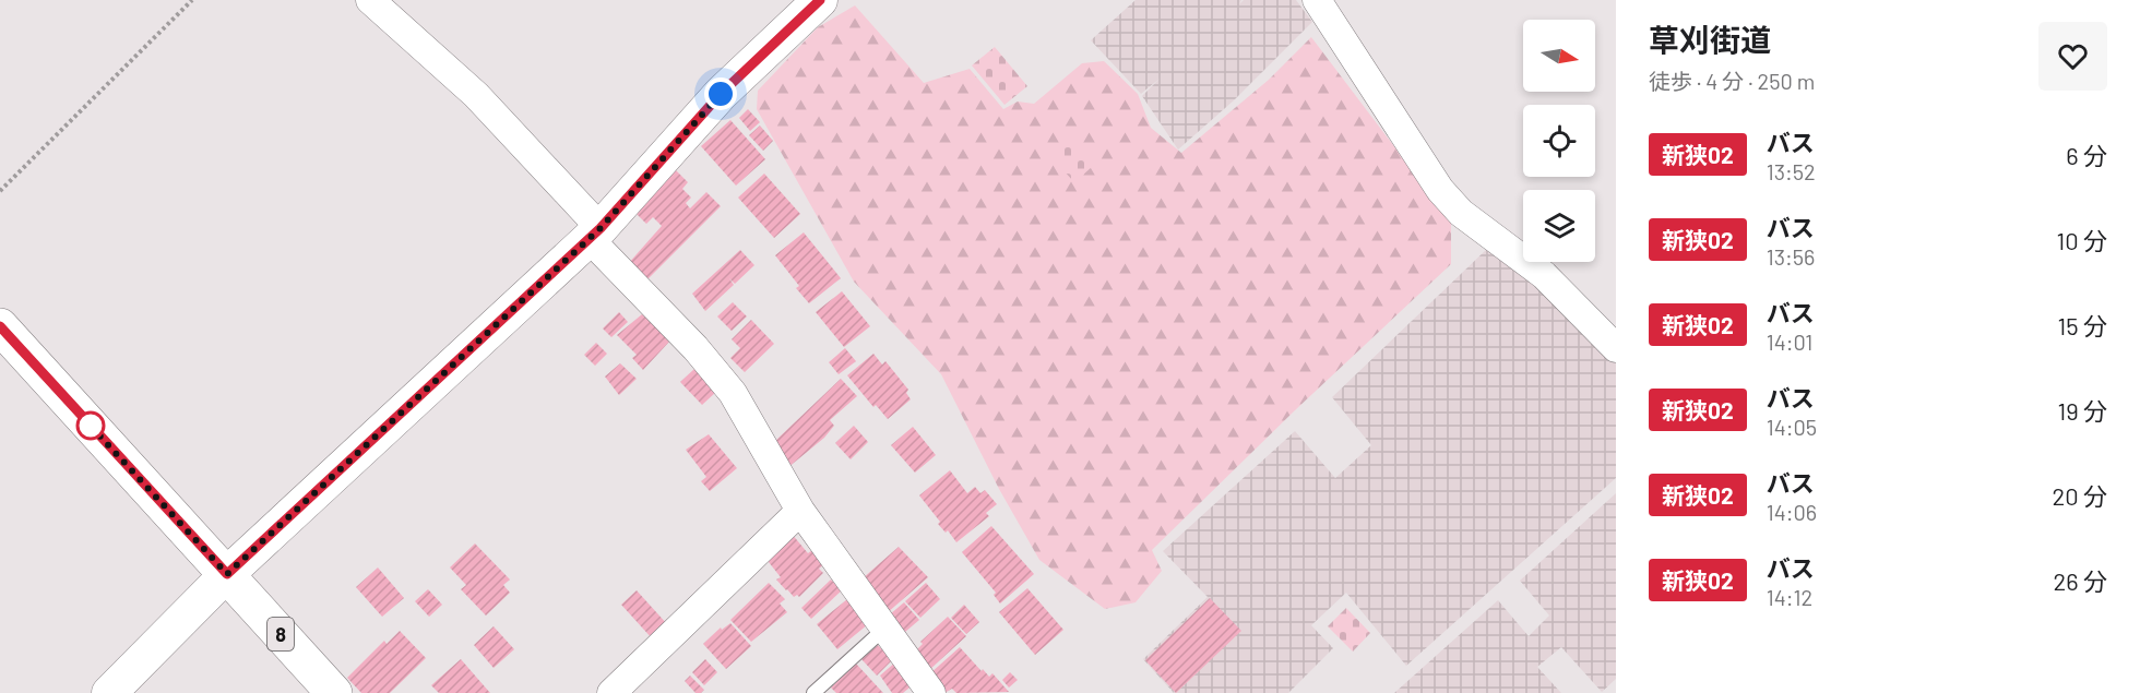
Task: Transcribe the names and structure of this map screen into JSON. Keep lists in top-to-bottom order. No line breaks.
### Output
{"streets":{"main road":["8"]},"lines":["bus line 新狭02"],"north":"right","page":{"heading":["草刈街道","徒歩 · 4 分 · 250 m"],"list":[{"mark":"新狭02","name":"バス","note":"13:52","value":"6 分"},{"mark":"新狭02","name":"バス","note":"13:56","value":"10 分"},{"mark":"新狭02","name":"バス","note":"14:01","value":"15 分"},{"mark":"新狭02","name":"バス","note":"14:05","value":"19 分"},{"mark":"新狭02","name":"バス","note":"14:06","value":"20 分"},{"mark":"新狭02","name":"バス","note":"14:12","value":"26 分"}]}}
